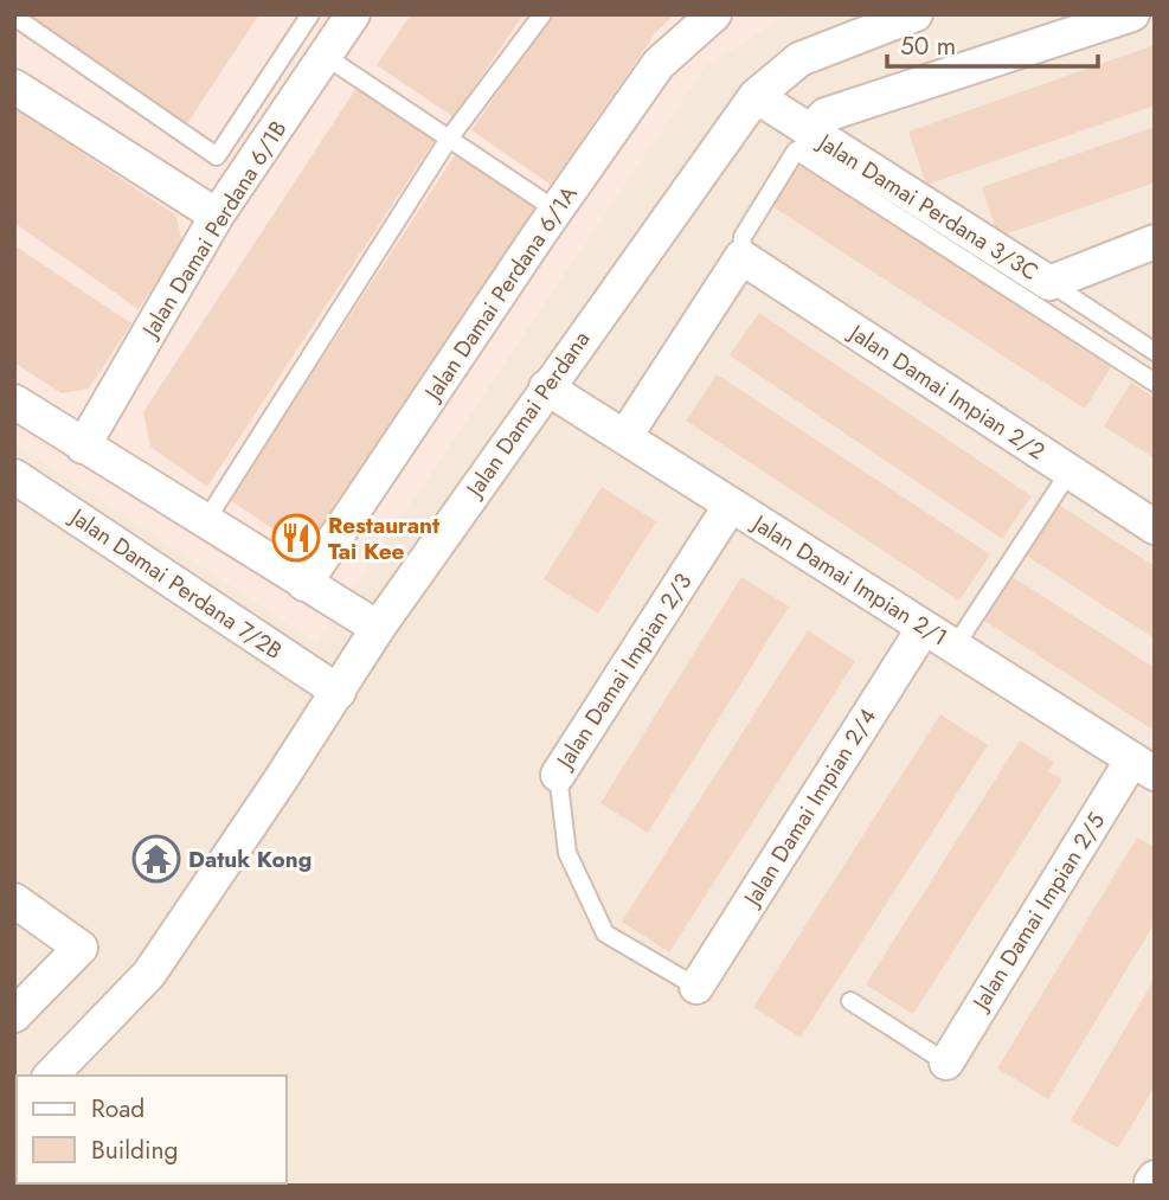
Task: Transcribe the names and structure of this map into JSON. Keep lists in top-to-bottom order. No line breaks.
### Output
{"streets":{"street":["Jalan Damai Perdana 3/3C","Jalan Damai Perdana 6/1B","Jalan Damai Perdana 6/1A","Jalan Damai Impian 2/2","Jalan Damai Perdana","Jalan Damai Impian 2/1","Jalan Damai Perdana 7/2B","Jalan Damai Impian 2/3","Jalan Damai Impian 2/4","Jalan Damai Impian 2/5"]},"crossings":[["Jalan Damai Perdana 3/3C","Jalan Damai Perdana"],["Jalan Damai Perdana","Jalan Damai Impian 2/1"],["Jalan Damai Perdana","Jalan Damai Perdana 7/2B"],["Jalan Damai Impian 2/1","Jalan Damai Impian 2/3"],["Jalan Damai Impian 2/1","Jalan Damai Impian 2/4"],["Jalan Damai Impian 2/1","Jalan Damai Impian 2/5"],["Jalan Damai Impian 2/3","Jalan Damai Impian 2/4"]],"places":{"restaurant":["Restaurant Tai Kee"],"temple":["Datuk Kong"]},"legend":["Road","Building"],"scale_bar":"50 m"}
